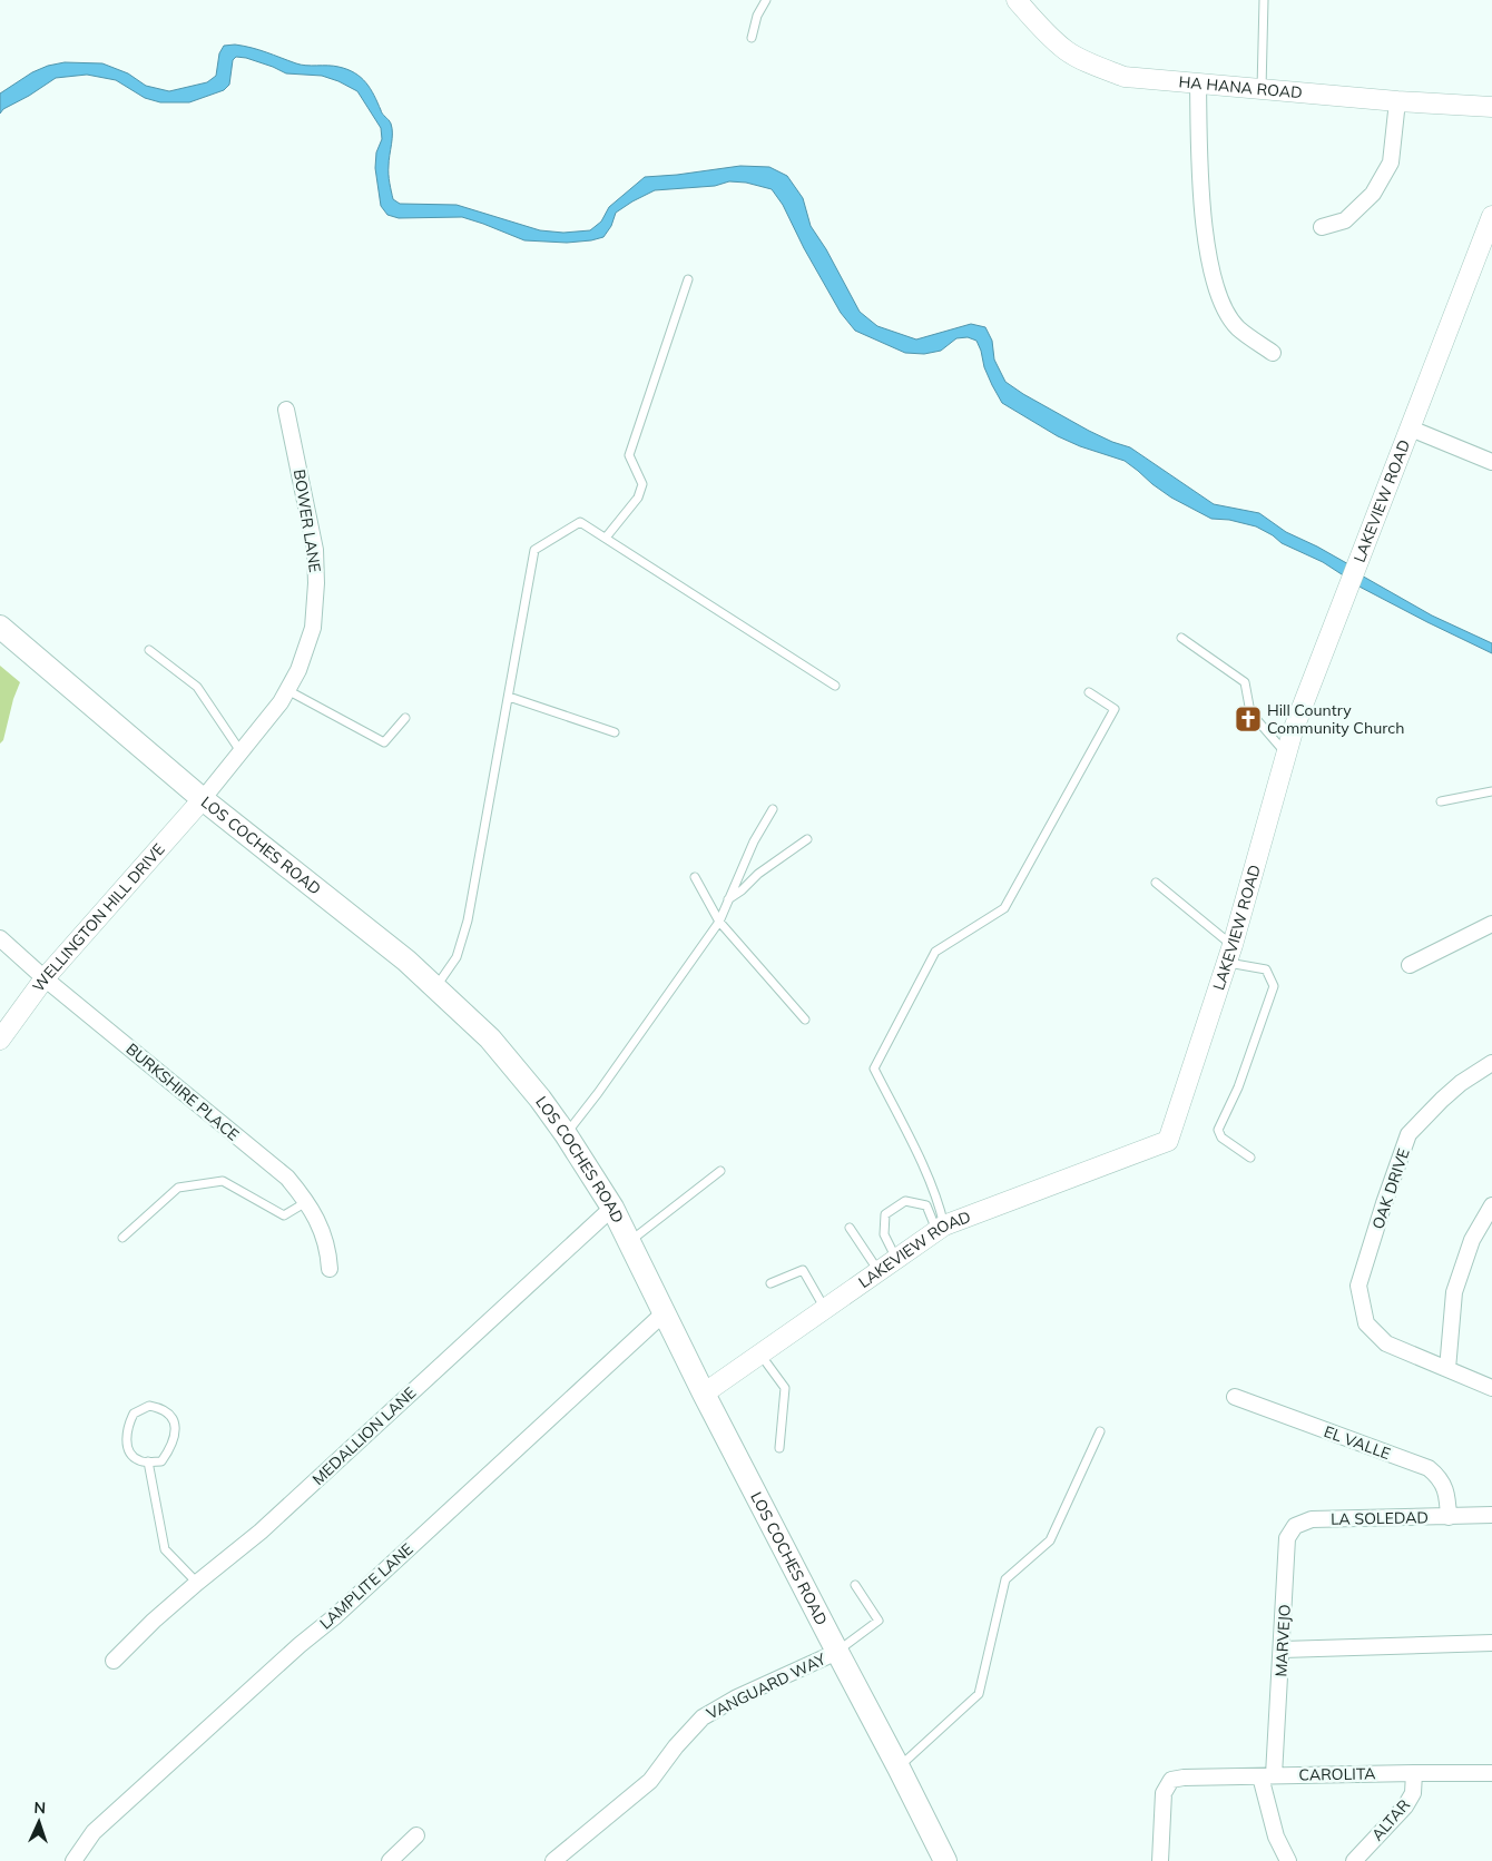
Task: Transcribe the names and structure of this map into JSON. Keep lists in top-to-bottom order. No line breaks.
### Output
{"streets":{"main road":["LOS COCHES ROAD"],"street":["HA HANA ROAD","LAKEVIEW ROAD","BOWER LANE","WELLINGTON HILL DRIVE","BURKSHIRE PLACE","OAK DRIVE","MEDALLION LANE","EL VALLE","LA SOLEDAD","LAMPLITE LANE","MARVEJO","VANGUARD WAY","CAROLITA","ALTAR"]},"crossings":[["LAKEVIEW ROAD","LOS COCHES ROAD"],["BOWER LANE","LOS COCHES ROAD"],["BOWER LANE","WELLINGTON HILL DRIVE"],["LOS COCHES ROAD","WELLINGTON HILL DRIVE"],["LOS COCHES ROAD","MEDALLION LANE"],["LOS COCHES ROAD","LAMPLITE LANE"],["LOS COCHES ROAD","VANGUARD WAY"],["WELLINGTON HILL DRIVE","BURKSHIRE PLACE"],["EL VALLE","LA SOLEDAD"],["LA SOLEDAD","MARVEJO"],["MARVEJO","CAROLITA"],["CAROLITA","ALTAR"]],"places":{"church":["Hill Country Community Church"]},"north":"top"}
